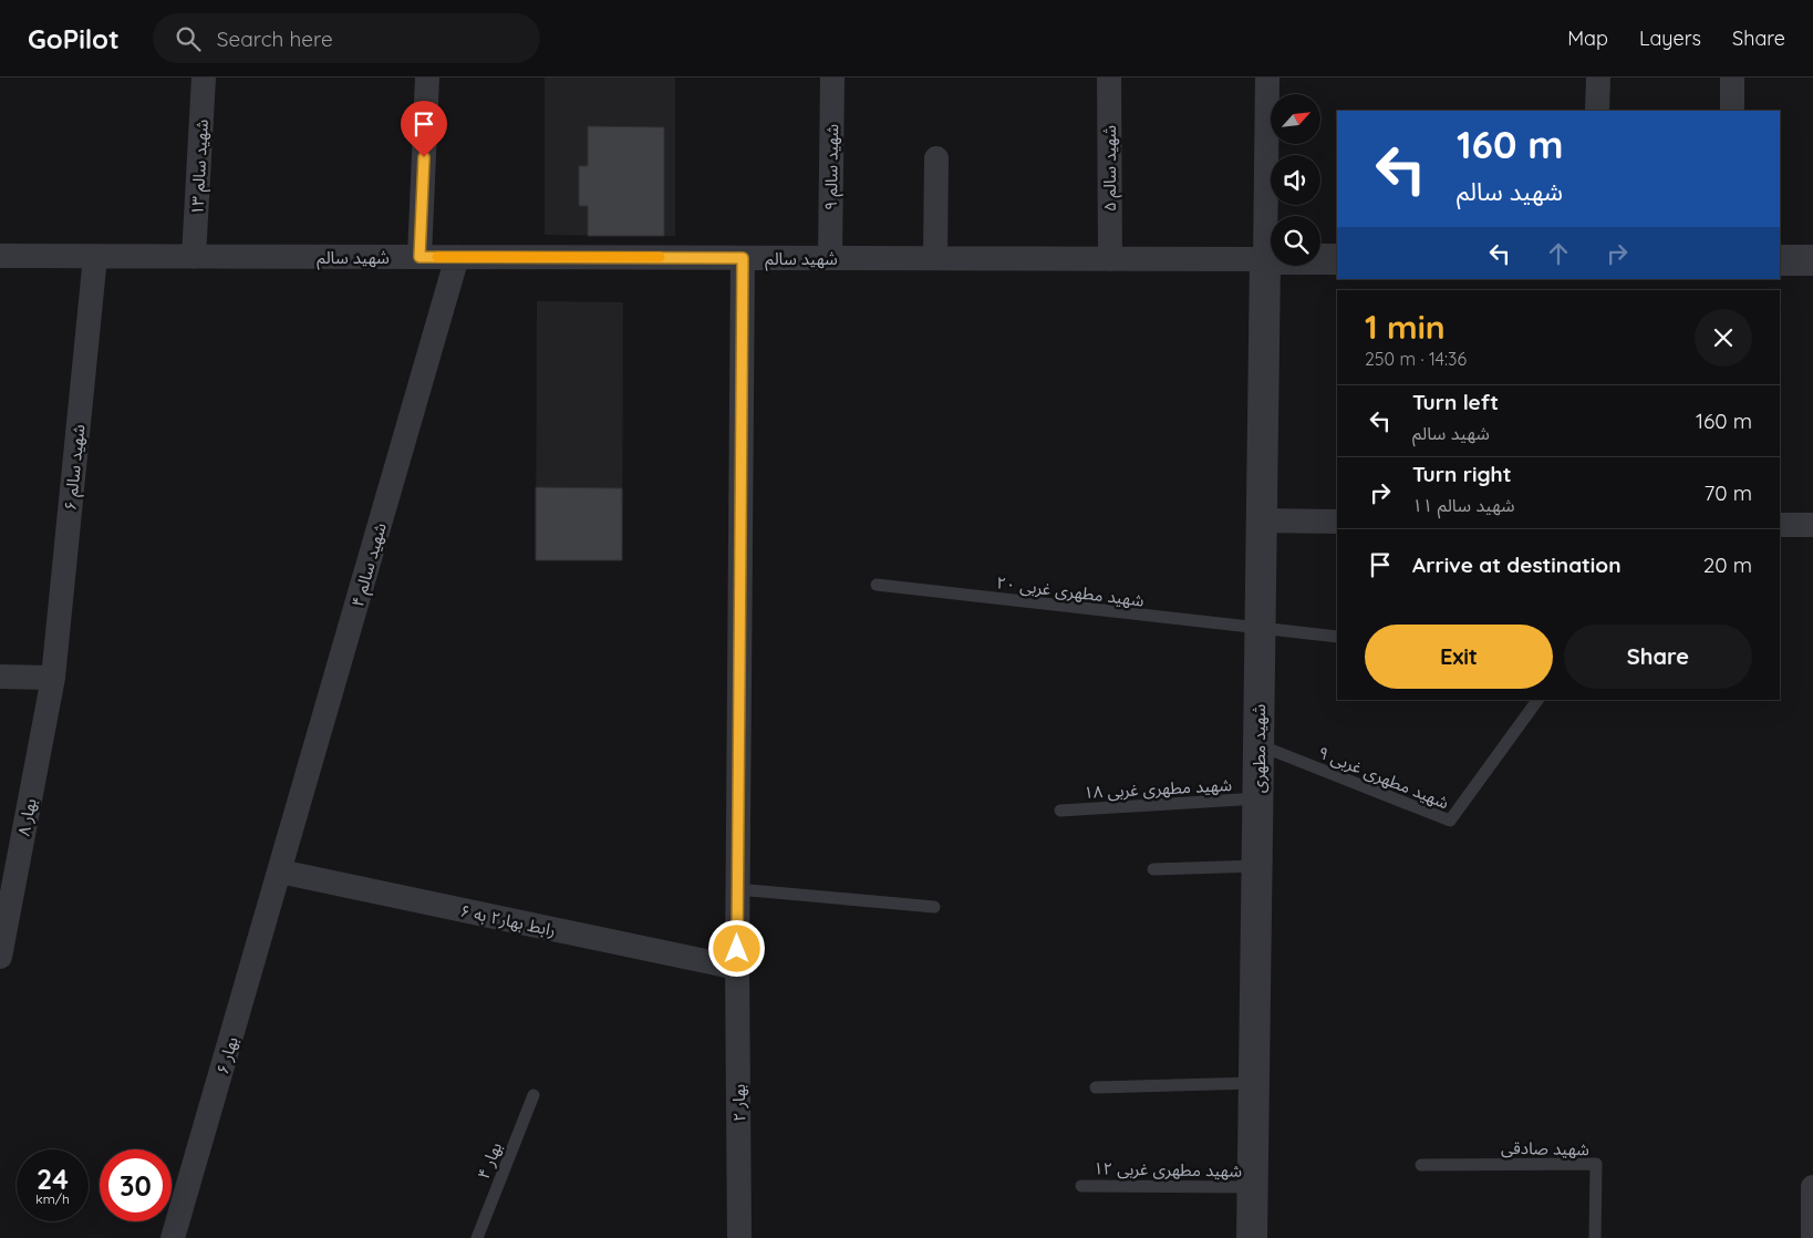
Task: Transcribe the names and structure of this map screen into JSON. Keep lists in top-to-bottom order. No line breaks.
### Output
{"streets":{"street":["شهید سالم ۱۳","شهید سالم ۹","شهید سالم ۵","شهید سالم","شهید سالم ۶","شهید سالم ۴","شهید مطهری","بهار ۸","رابط بهار۲ به ۶","بهار ۶","بهار ۲"],"lane":["شهید مطهری غربی ۲۰","شهید مطهری غربی ۹","شهید مطهری غربی ۱۸","شهید صادقی","بهار ۴","شهید مطهری غربی ۱۲"]},"crossings":[["شهید سالم ۱۳","شهید سالم"],["شهید سالم ۹","شهید سالم"],["شهید سالم ۵","شهید سالم"],["شهید سالم","شهید سالم ۶"],["شهید سالم","شهید سالم ۴"],["شهید سالم","شهید مطهری"],["شهید سالم","بهار ۲"],["شهید سالم ۶","بهار ۸"],["شهید سالم ۴","رابط بهار۲ به ۶"],["شهید سالم ۴","بهار ۶"],["شهید مطهری غربی ۲۰","شهید مطهری"],["شهید مطهری","شهید مطهری غربی ۹"],["شهید مطهری","شهید مطهری غربی ۱۸"],["شهید مطهری","شهید مطهری غربی ۱۲"],["رابط بهار۲ به ۶","بهار ۶"],["رابط بهار۲ به ۶","بهار ۲"]],"north":"top right","page":{"header":"GoPilot","search":"Search here","nav":["Map","Layers","Share"],"turn":["160 m","شهید سالم"],"heading":["1 min","250 m · 14:36"],"list":[{"name":"Turn left","note":"شهید سالم","value":"160 m"},{"name":"Turn right","note":"شهید سالم ۱۱","value":"70 m"},{"name":"Arrive at destination","value":"20 m"}],"buttons":["Exit","Share"],"speed":"24 km/h","limit":"30"}}
